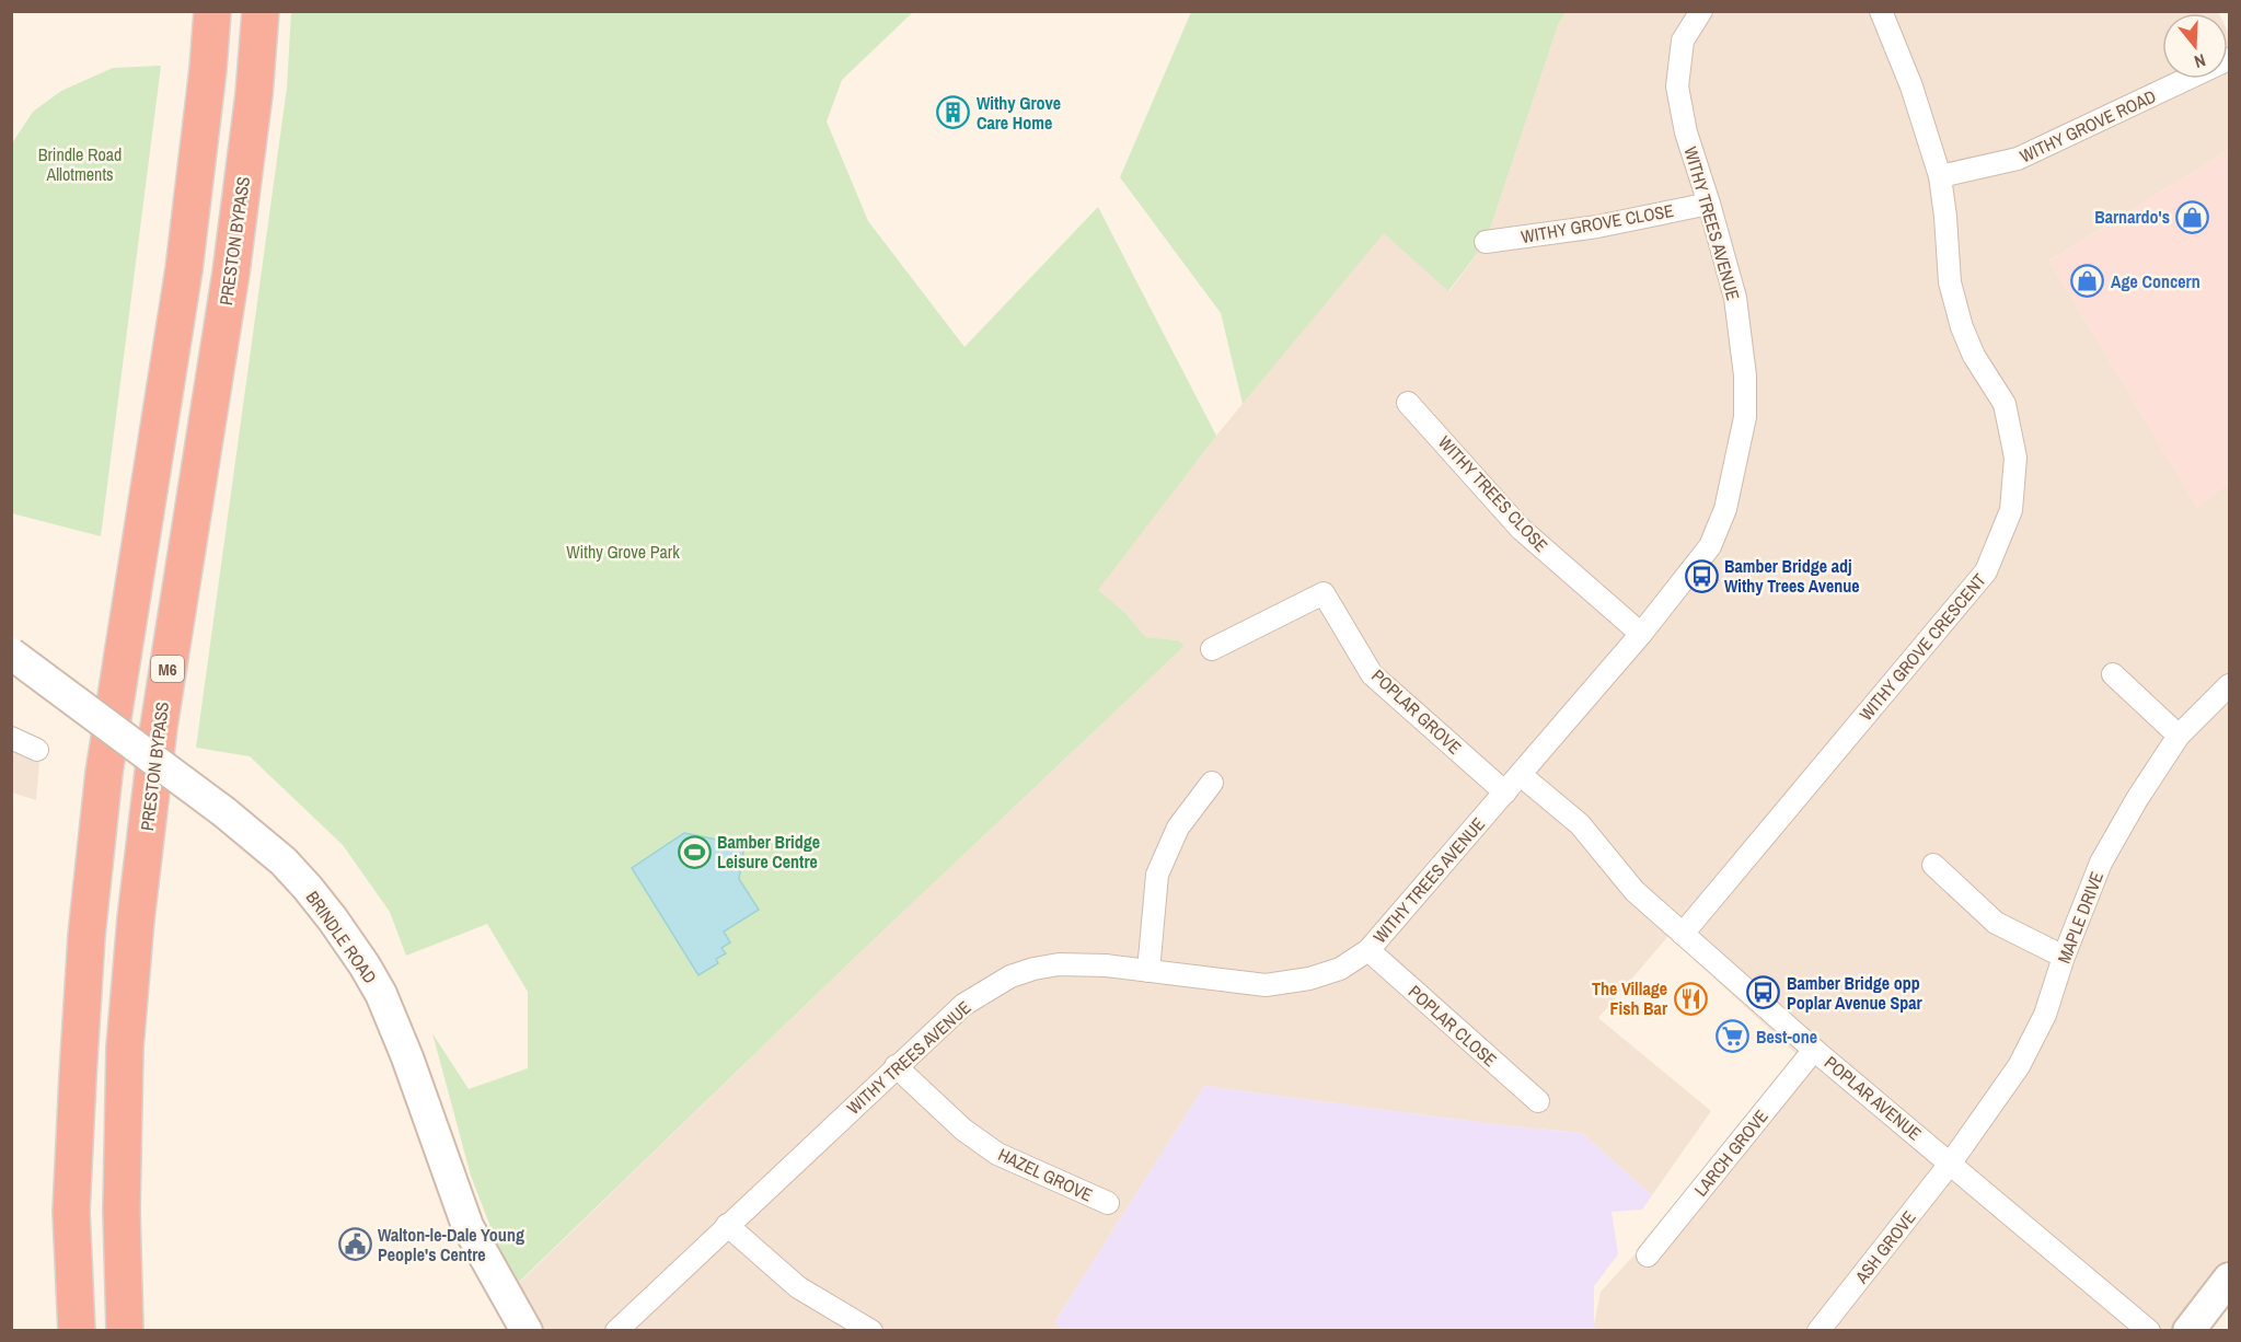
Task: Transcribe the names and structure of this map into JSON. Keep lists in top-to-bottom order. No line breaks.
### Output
{"streets":{"highway":["PRESTON BYPASS","M6"],"street":["WITHY GROVE ROAD","WITHY GROVE CLOSE","WITHY TREES AVENUE","WITHY TREES CLOSE","WITHY GROVE CRESCENT","POPLAR GROVE","MAPLE DRIVE","BRINDLE ROAD","POPLAR CLOSE","POPLAR AVENUE","LARCH GROVE","HAZEL GROVE","ASH GROVE"]},"crossings":[["WITHY GROVE ROAD","WITHY GROVE CRESCENT"],["WITHY GROVE CLOSE","WITHY TREES AVENUE"],["WITHY TREES AVENUE","WITHY TREES CLOSE"],["WITHY TREES AVENUE","POPLAR GROVE"],["WITHY TREES AVENUE","POPLAR CLOSE"],["WITHY TREES AVENUE","POPLAR AVENUE"],["WITHY TREES AVENUE","HAZEL GROVE"],["WITHY GROVE CRESCENT","POPLAR AVENUE"],["MAPLE DRIVE","POPLAR AVENUE"],["MAPLE DRIVE","ASH GROVE"],["POPLAR AVENUE","LARCH GROVE"],["POPLAR AVENUE","ASH GROVE"]],"parks":["Brindle Road Allotments","Withy Grove Park"],"places":{"building":["Withy Grove Care Home"],"shop":["Barnardo's","Age Concern"],"bus stop":["Bamber Bridge adj Withy Trees Avenue","Bamber Bridge opp Poplar Avenue Spar"],"sports":["Bamber Bridge Leisure Centre"],"restaurant":["The Village Fish Bar"],"supermarket":["Best-one"],"public building":["Walton-le-Dale Young People's Centre"]},"north":"bottom"}
